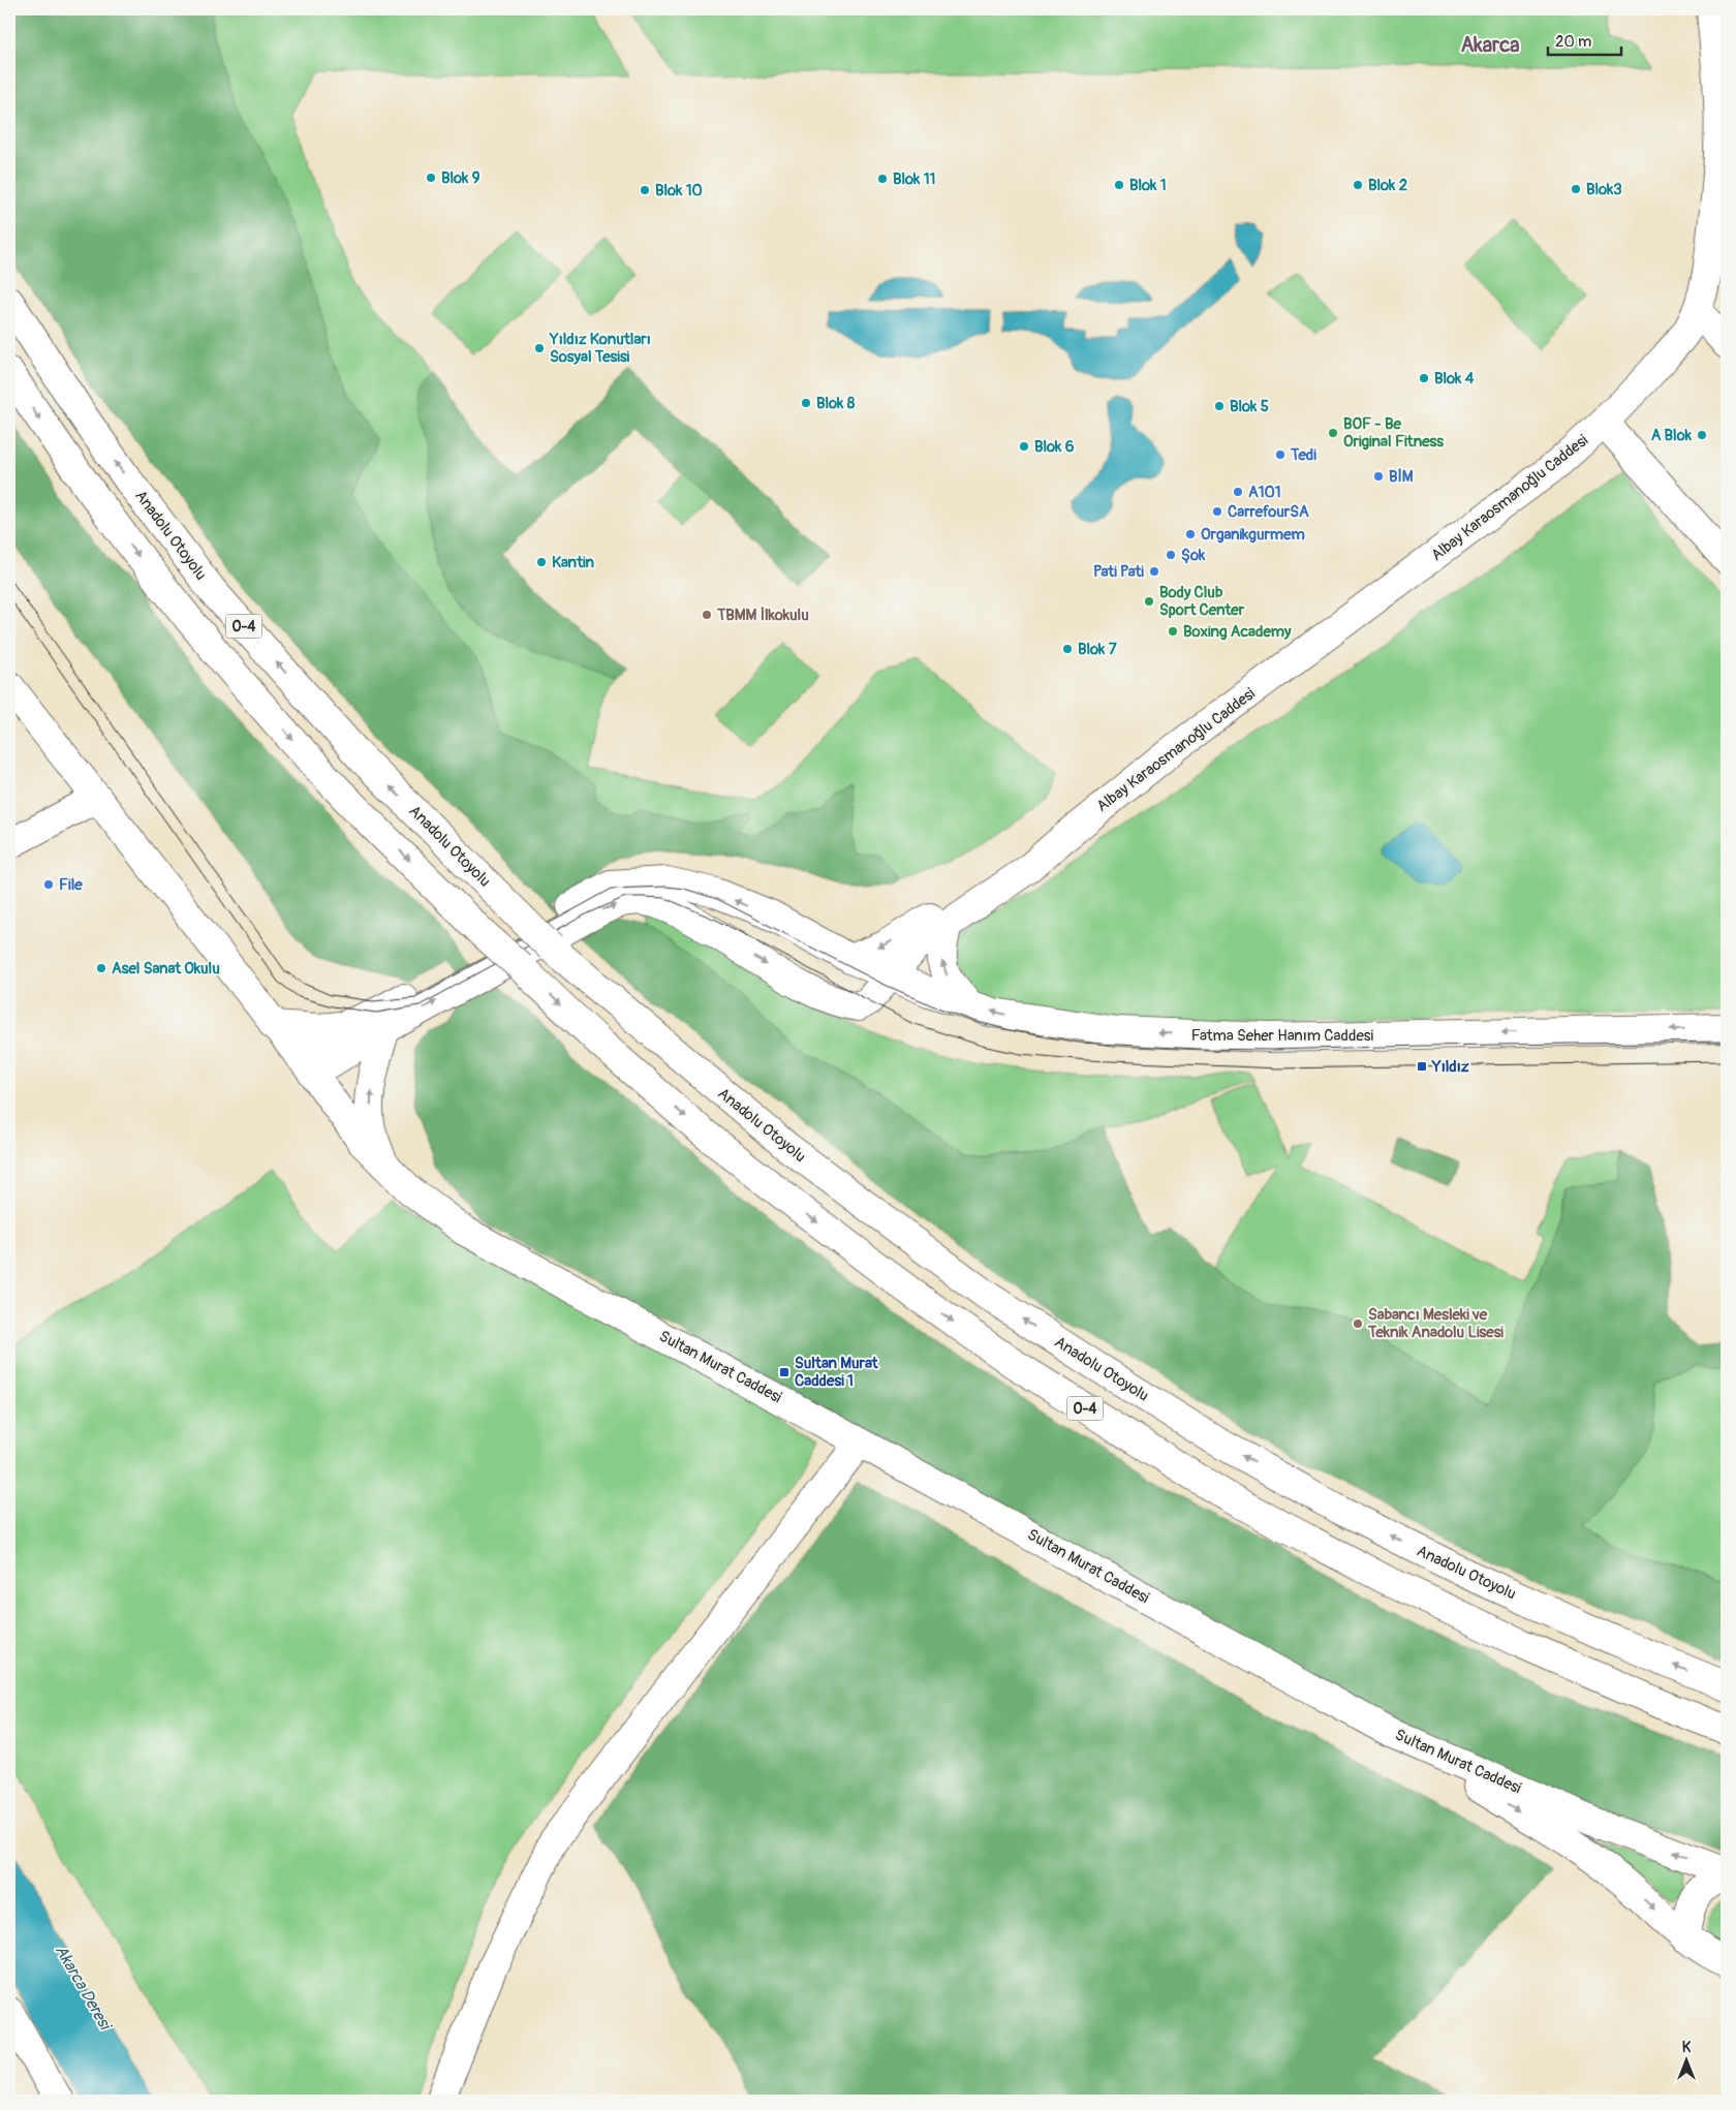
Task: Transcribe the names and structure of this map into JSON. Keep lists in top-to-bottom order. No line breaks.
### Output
{"streets":{"main road":["Albay Karaosmanoğlu Caddesi","Anadolu Otoyolu","O-4","Fatma Seher Hanım Caddesi","Sultan Murat Caddesi"]},"one_way":["Fatma Seher Hanım Caddesi"],"districts":["Akarca"],"water":["Akarca Deresi"],"places":{"other":["Blok 9","Blok 11","Blok 1","Blok 2","Blok3","Blok 10","Yıldız Konutları Sosyal Tesisi","Blok 4","Blok 8","Blok 5","BOF - Be Original Fitness","A Blok","Blok 6","Tedi","BİM","A101","CarrefourSA","Organikgurmem","Şok","Kantin","Pati Pati","Body Club Sport Center","TBMM İlkokulu","Boxing Academy","Blok 7","File","Asel Sanat Okulu","Sabancı Mesleki ve Teknik Anadolu Lisesi"],"transit":["Yıldız","Sultan Murat Caddesi 1"]},"scale_bar":"20 m","north":"top"}
